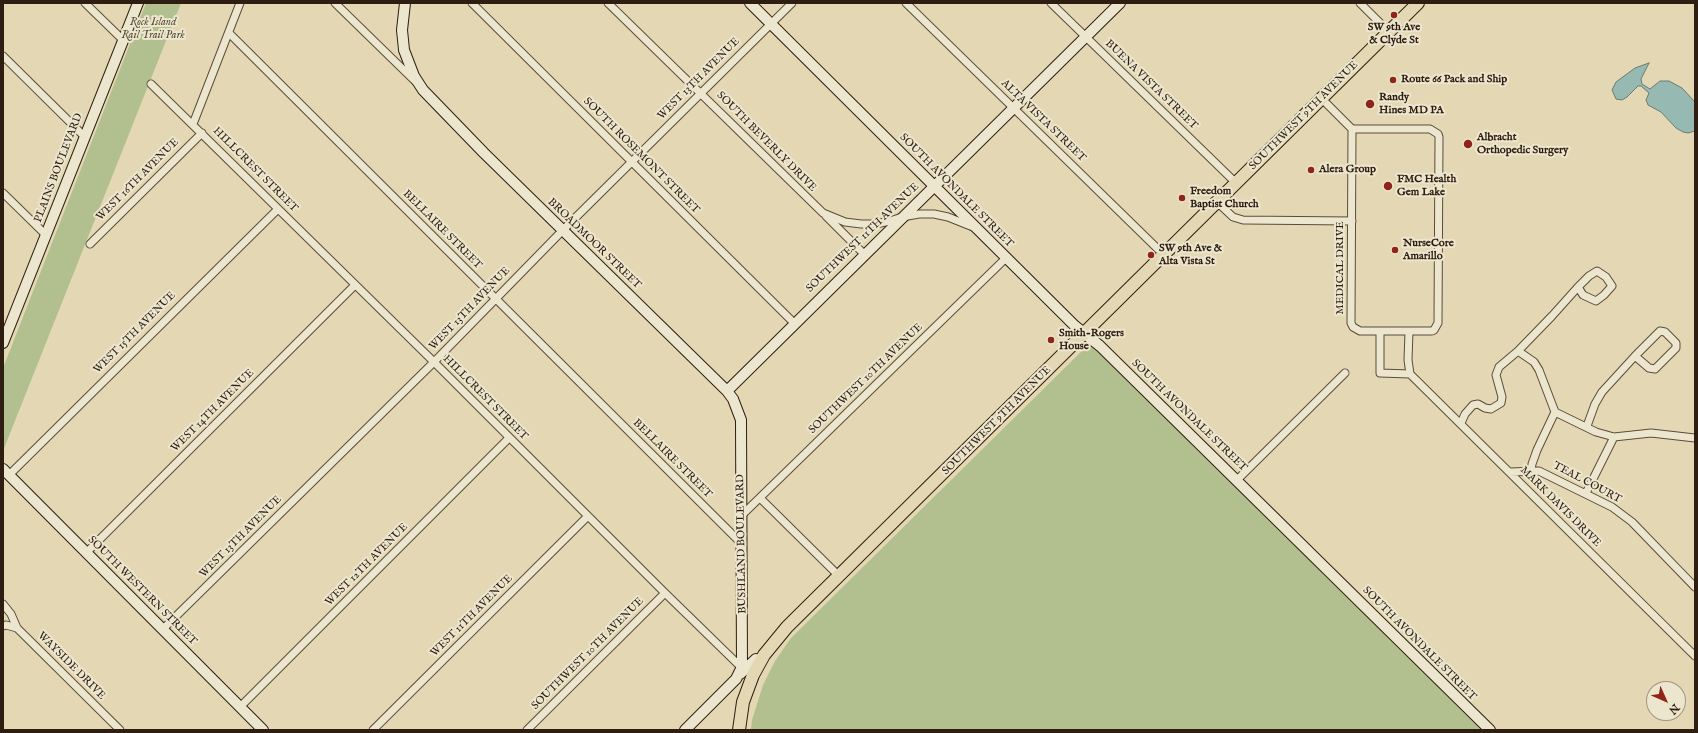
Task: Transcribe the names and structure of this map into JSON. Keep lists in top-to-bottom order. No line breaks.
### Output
{"streets":{"main road":["SOUTHWEST 9TH AVENUE","BUSHLAND BOULEVARD"],"street":["WEST 13TH AVENUE","BUENA VISTA STREET","ALTA VISTA STREET","SOUTH BEVERLY DRIVE","SOUTH ROSEMONT STREET","PLAINS BOULEVARD","HILLCREST STREET","WEST 16TH AVENUE","SOUTH AVONDALE STREET","BELLAIRE STREET","SOUTHWEST 11TH AVENUE","BROADMOOR STREET","MEDICAL DRIVE","WEST 15TH AVENUE","SOUTHWEST 10TH AVENUE","WEST 14TH AVENUE","TEAL COURT","MARK DAVIS DRIVE","WEST 12TH AVENUE","SOUTH WESTERN STREET","WEST 11TH AVENUE","WAYSIDE DRIVE"]},"crossings":[["WEST 13TH AVENUE","SOUTH BEVERLY DRIVE"],["WEST 13TH AVENUE","SOUTH ROSEMONT STREET"],["WEST 13TH AVENUE","HILLCREST STREET"],["WEST 13TH AVENUE","SOUTH AVONDALE STREET"],["WEST 13TH AVENUE","BELLAIRE STREET"],["WEST 13TH AVENUE","BROADMOOR STREET"],["WEST 13TH AVENUE","SOUTH WESTERN STREET"],["BUENA VISTA STREET","SOUTHWEST 9TH AVENUE"],["BUENA VISTA STREET","SOUTHWEST 11TH AVENUE"],["SOUTHWEST 9TH AVENUE","ALTA VISTA STREET"],["SOUTHWEST 9TH AVENUE","HILLCREST STREET"],["SOUTHWEST 9TH AVENUE","SOUTH AVONDALE STREET"],["SOUTHWEST 9TH AVENUE","BUSHLAND BOULEVARD"],["ALTA VISTA STREET","SOUTHWEST 11TH AVENUE"],["SOUTH BEVERLY DRIVE","SOUTH AVONDALE STREET"],["SOUTH BEVERLY DRIVE","SOUTHWEST 11TH AVENUE"],["SOUTH ROSEMONT STREET","SOUTHWEST 11TH AVENUE"],["HILLCREST STREET","WEST 16TH AVENUE"],["HILLCREST STREET","WEST 15TH AVENUE"],["HILLCREST STREET","SOUTHWEST 10TH AVENUE"],["HILLCREST STREET","WEST 14TH AVENUE"],["HILLCREST STREET","BUSHLAND BOULEVARD"],["HILLCREST STREET","WEST 12TH AVENUE"],["HILLCREST STREET","WEST 11TH AVENUE"],["SOUTH AVONDALE STREET","SOUTHWEST 11TH AVENUE"],["SOUTH AVONDALE STREET","SOUTHWEST 10TH AVENUE"],["BELLAIRE STREET","BUSHLAND BOULEVARD"],["SOUTHWEST 11TH AVENUE","BROADMOOR STREET"],["BROADMOOR STREET","BUSHLAND BOULEVARD"],["WEST 15TH AVENUE","SOUTH WESTERN STREET"],["SOUTHWEST 10TH AVENUE","BUSHLAND BOULEVARD"],["WEST 14TH AVENUE","SOUTH WESTERN STREET"],["TEAL COURT","MARK DAVIS DRIVE"],["WEST 12TH AVENUE","SOUTH WESTERN STREET"]],"parks":["Rock Island Rail Trail Park"],"places":["SW 9th Ave & Clyde St","Route 66 Pack and Ship","Randy Hines MD PA","Albracht Orthopedic Surgery","Alera Group","FMC Health Gem Lake","Freedom Baptist Church","NurseCore Amarillo","SW 9th Ave & Alta Vista St","Smith-Rogers House"],"north":"bottom right"}
